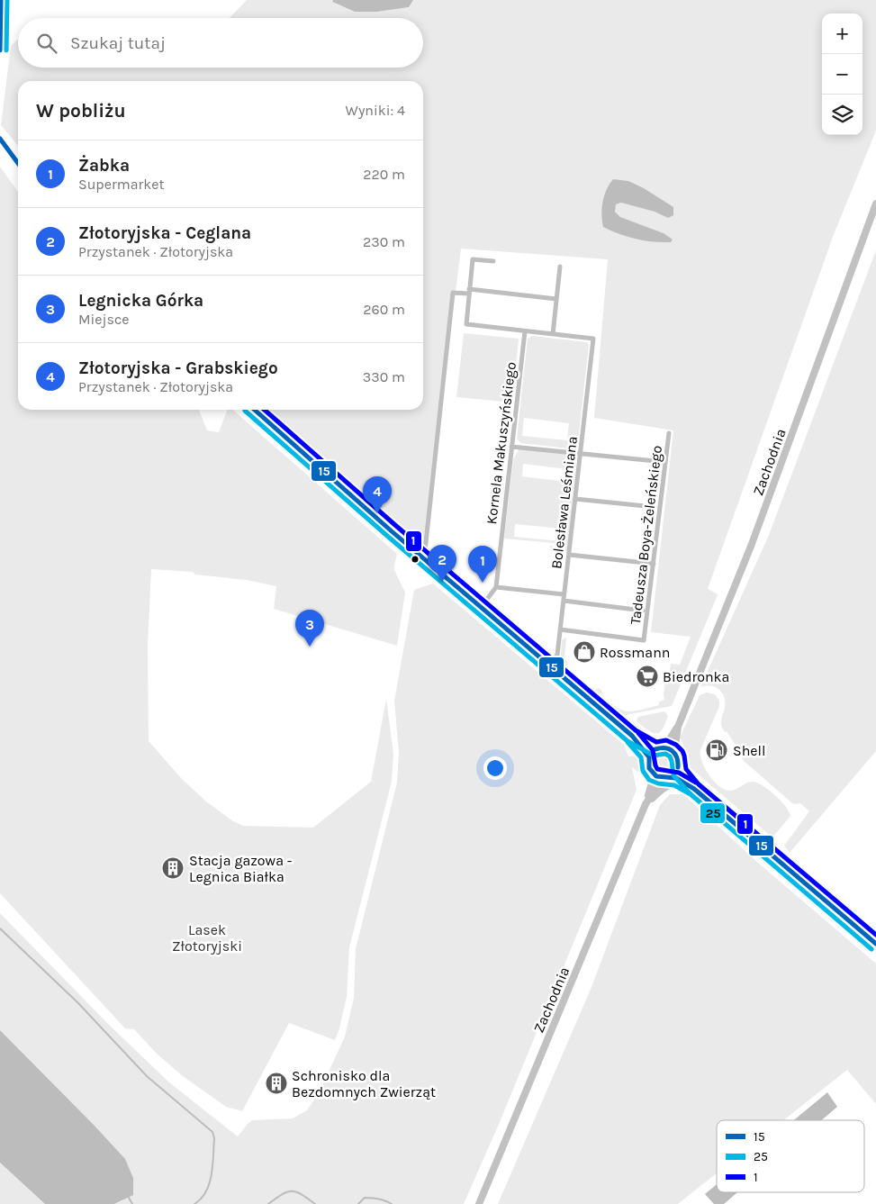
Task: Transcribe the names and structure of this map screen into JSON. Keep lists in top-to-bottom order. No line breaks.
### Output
{"streets":{"main road":["Zachodnia"],"street":["Kornela Makuszyńskiego","Bolesława Leśmiana","Tadeusza Boya-Żeleńskiego"]},"crossings":[["Bolesława Leśmiana","Tadeusza Boya-Żeleńskiego"]],"parks":["Lasek Złotoryjski"],"places":{"shop":["Rossmann"],"supermarket":["Biedronka"],"fuel station":["Shell"],"building":["Stacja gazowa - Legnica Białka","Schronisko dla Bezdomnych Zwierząt"]},"lines":["transit line 15","transit line 25","transit line 1"],"legend":["15","25","1"],"page":{"map_buttons":["+","−"],"search":"Szukaj tutaj","heading":["W pobliżu","Wyniki: 4"],"list":[{"mark":"1","name":"Żabka","note":"Supermarket","value":"220 m"},{"mark":"2","name":"Złotoryjska - Ceglana","note":"Przystanek · Złotoryjska","value":"230 m"},{"mark":"3","name":"Legnicka Górka","note":"Miejsce","value":"260 m"},{"mark":"4","name":"Złotoryjska - Grabskiego","note":"Przystanek · Złotoryjska","value":"330 m"}],"pins":["4","2","1","3"]}}
